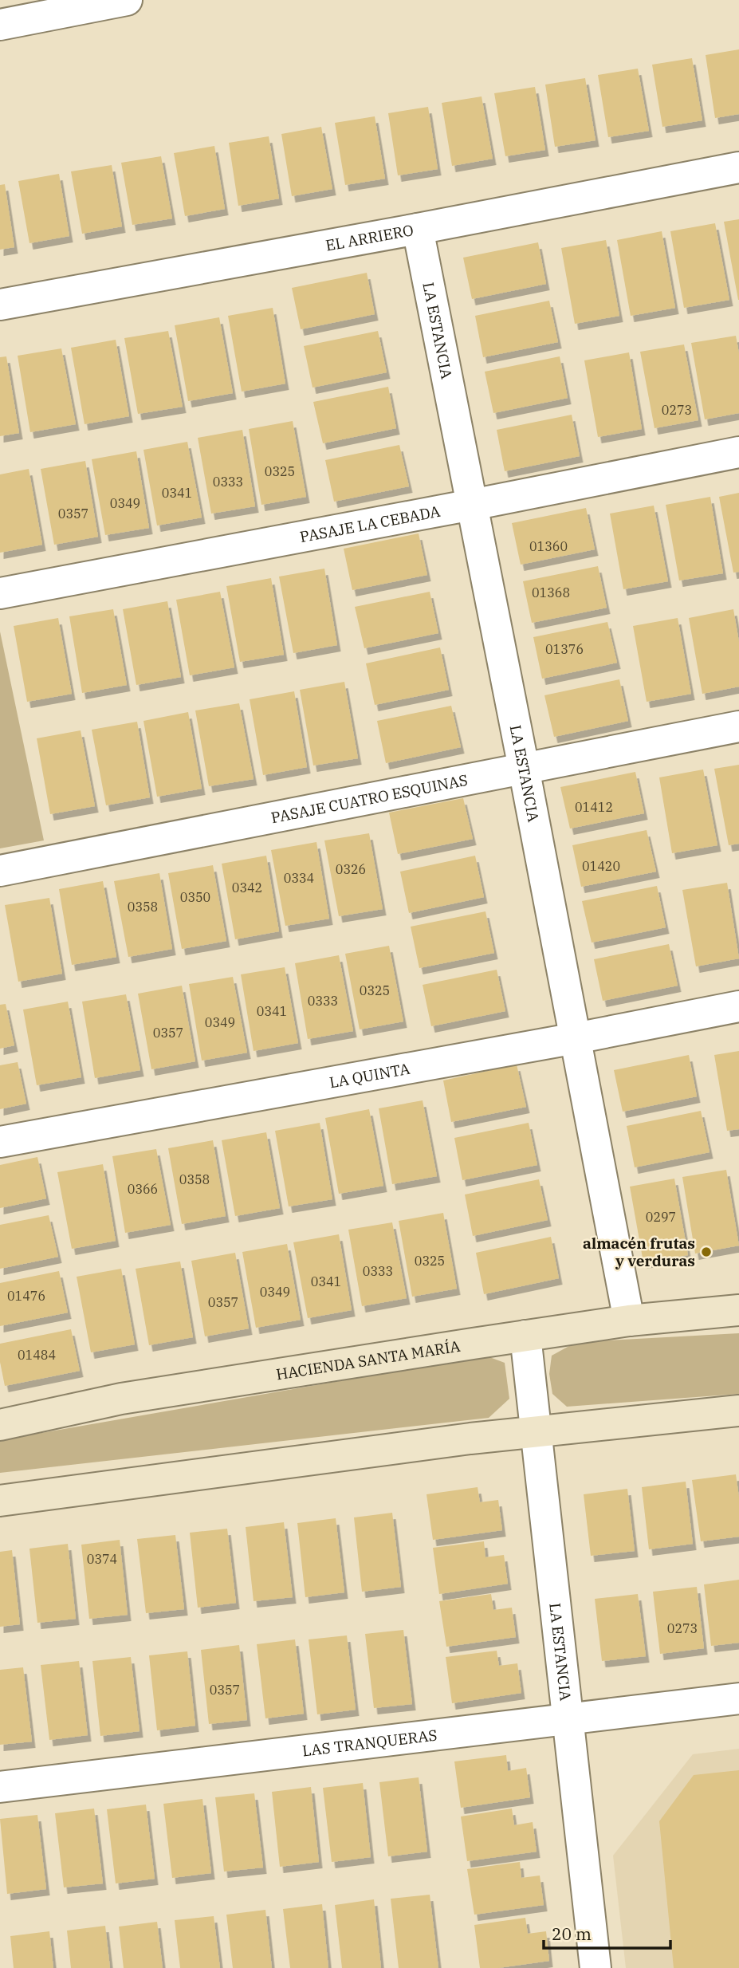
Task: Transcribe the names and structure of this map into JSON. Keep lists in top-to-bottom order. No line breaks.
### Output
{"streets":{"street":["EL ARRIERO","LA ESTANCIA","PASAJE LA CEBADA","PASAJE CUATRO ESQUINAS","LA QUINTA","HACIENDA SANTA MARÍA","LAS TRANQUERAS"]},"crossings":[["EL ARRIERO","LA ESTANCIA"],["LA ESTANCIA","PASAJE LA CEBADA"],["LA ESTANCIA","PASAJE CUATRO ESQUINAS"],["LA ESTANCIA","LA QUINTA"],["LA ESTANCIA","HACIENDA SANTA MARÍA"],["LA ESTANCIA","LAS TRANQUERAS"]],"places":["almacén frutas y verduras"],"house_numbers":["0273","0325","0333","0341","0349","0357","01360","01368","01376","01412","01420","0326","0334","0342","0350","0358","0325","0333","0341","0349","0357","0358","0366","0297","0325","0333","0341","0349","01476","0357","01484","0374","0273","0357"],"scale_bar":"20 m"}
